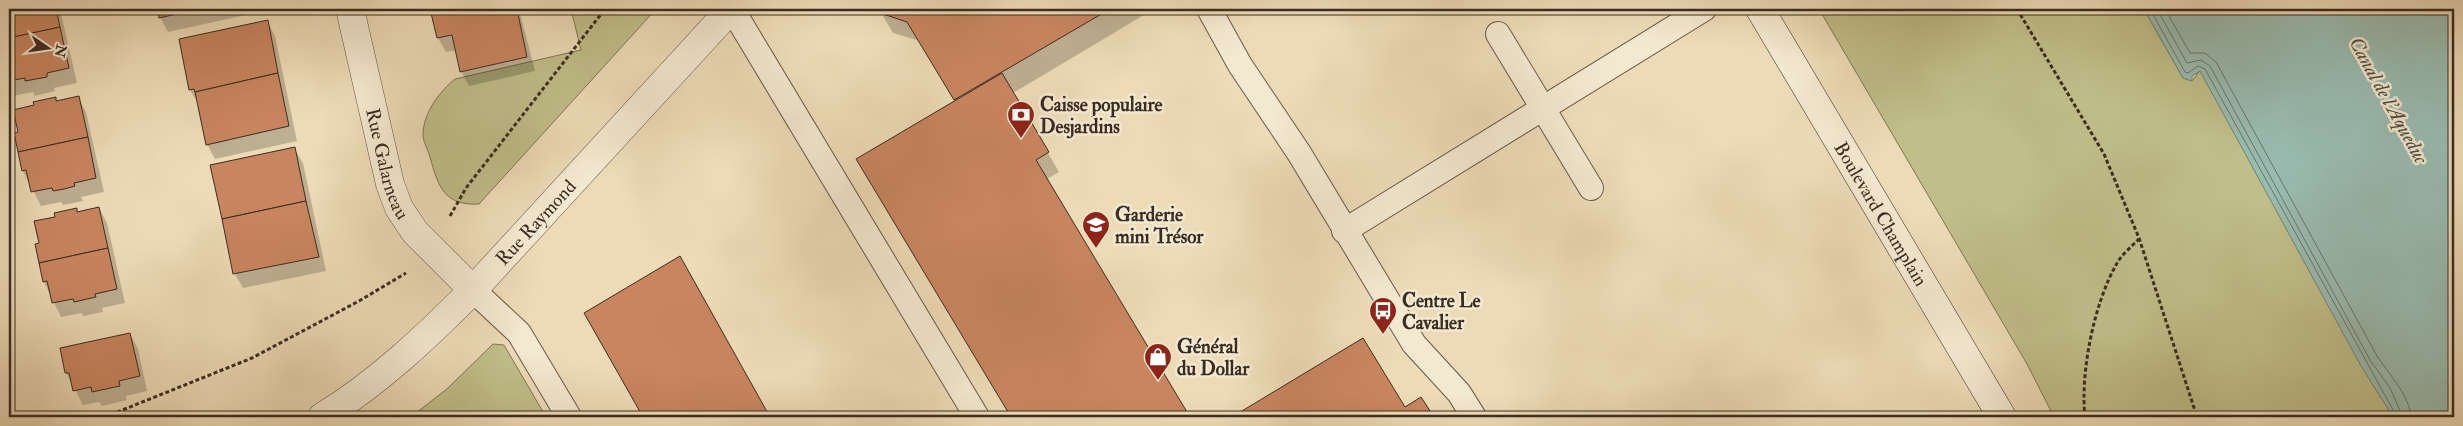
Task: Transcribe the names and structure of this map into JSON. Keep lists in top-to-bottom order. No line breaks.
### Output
{"streets":{"street":["Rue Galarneau","Boulevard Champlain","Rue Raymond"]},"crossings":[["Rue Galarneau","Rue Raymond"]],"water":["Canal de l'Aqueduc"],"places":{"bank":["Caisse populaire Desjardins"],"school or university":["Garderie mini Trésor"],"bus stop":["Centre Le Cavalier"],"shop":["Général du Dollar"]},"north":"right"}
